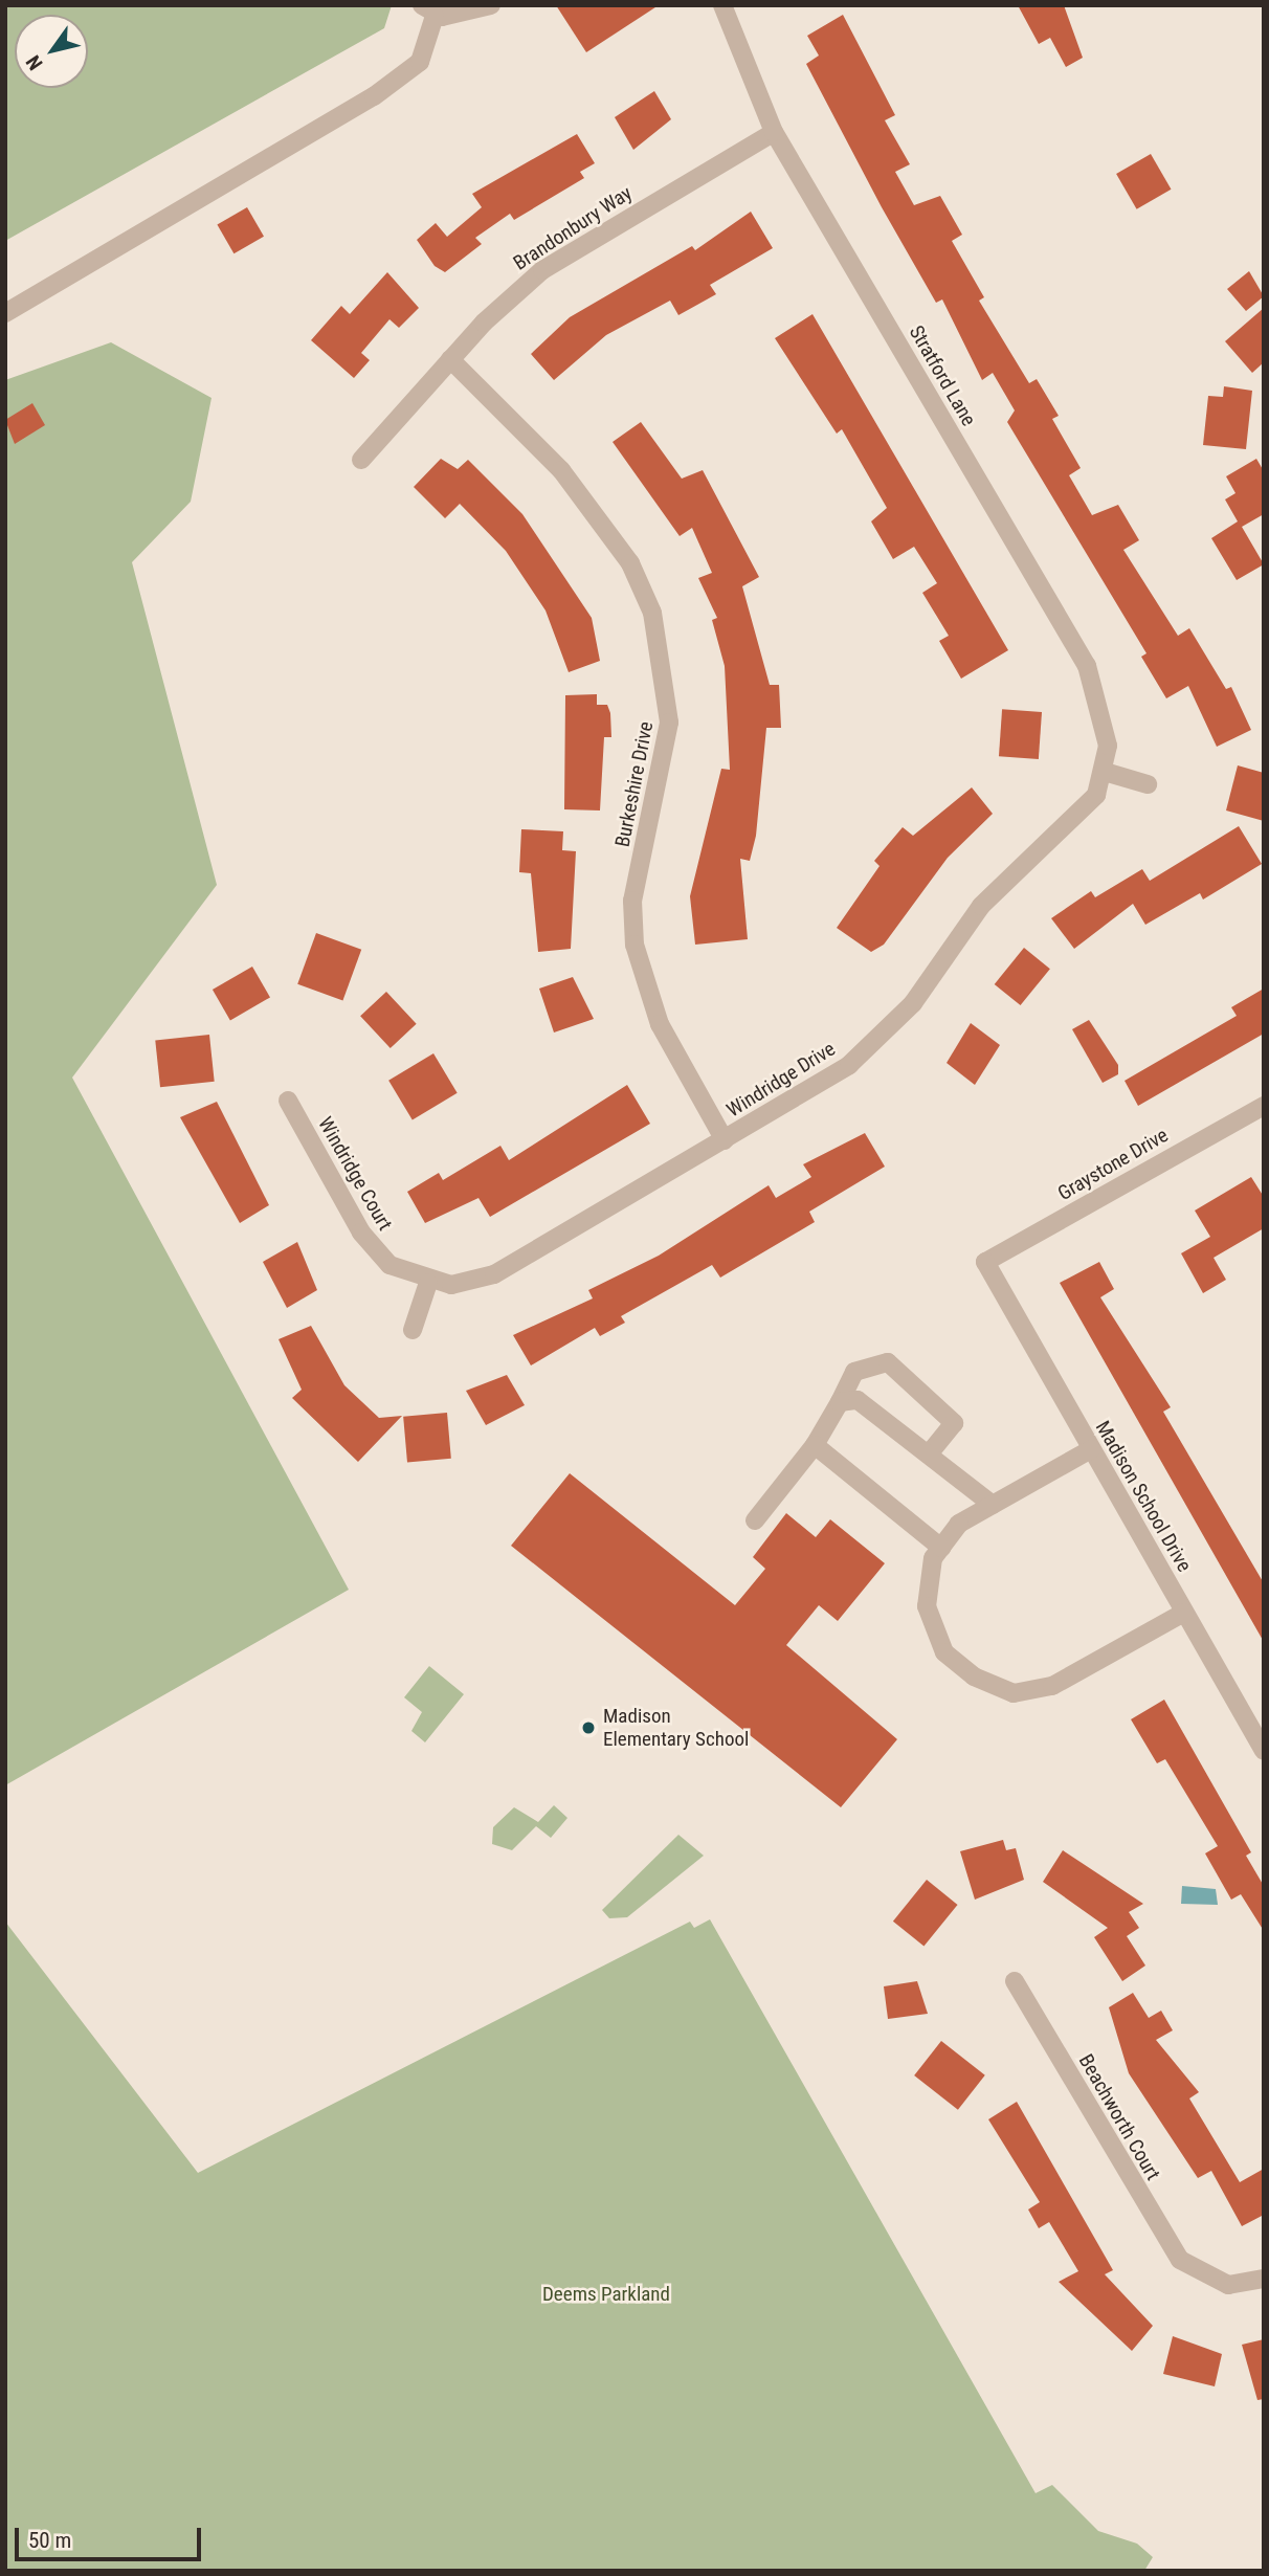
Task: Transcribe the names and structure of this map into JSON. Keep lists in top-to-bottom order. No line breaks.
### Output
{"streets":{"street":["Brandonbury Way","Stratford Lane","Burkeshire Drive","Windridge Drive","Graystone Drive","Windridge Court","Madison School Drive","Beachworth Court"]},"crossings":[["Brandonbury Way","Stratford Lane"],["Brandonbury Way","Burkeshire Drive"],["Stratford Lane","Windridge Drive"],["Burkeshire Drive","Windridge Drive"],["Windridge Drive","Windridge Court"],["Graystone Drive","Madison School Drive"]],"parks":["Deems Parkland"],"places":["Madison Elementary School"],"scale_bar":"50 m","north":"bottom left"}
